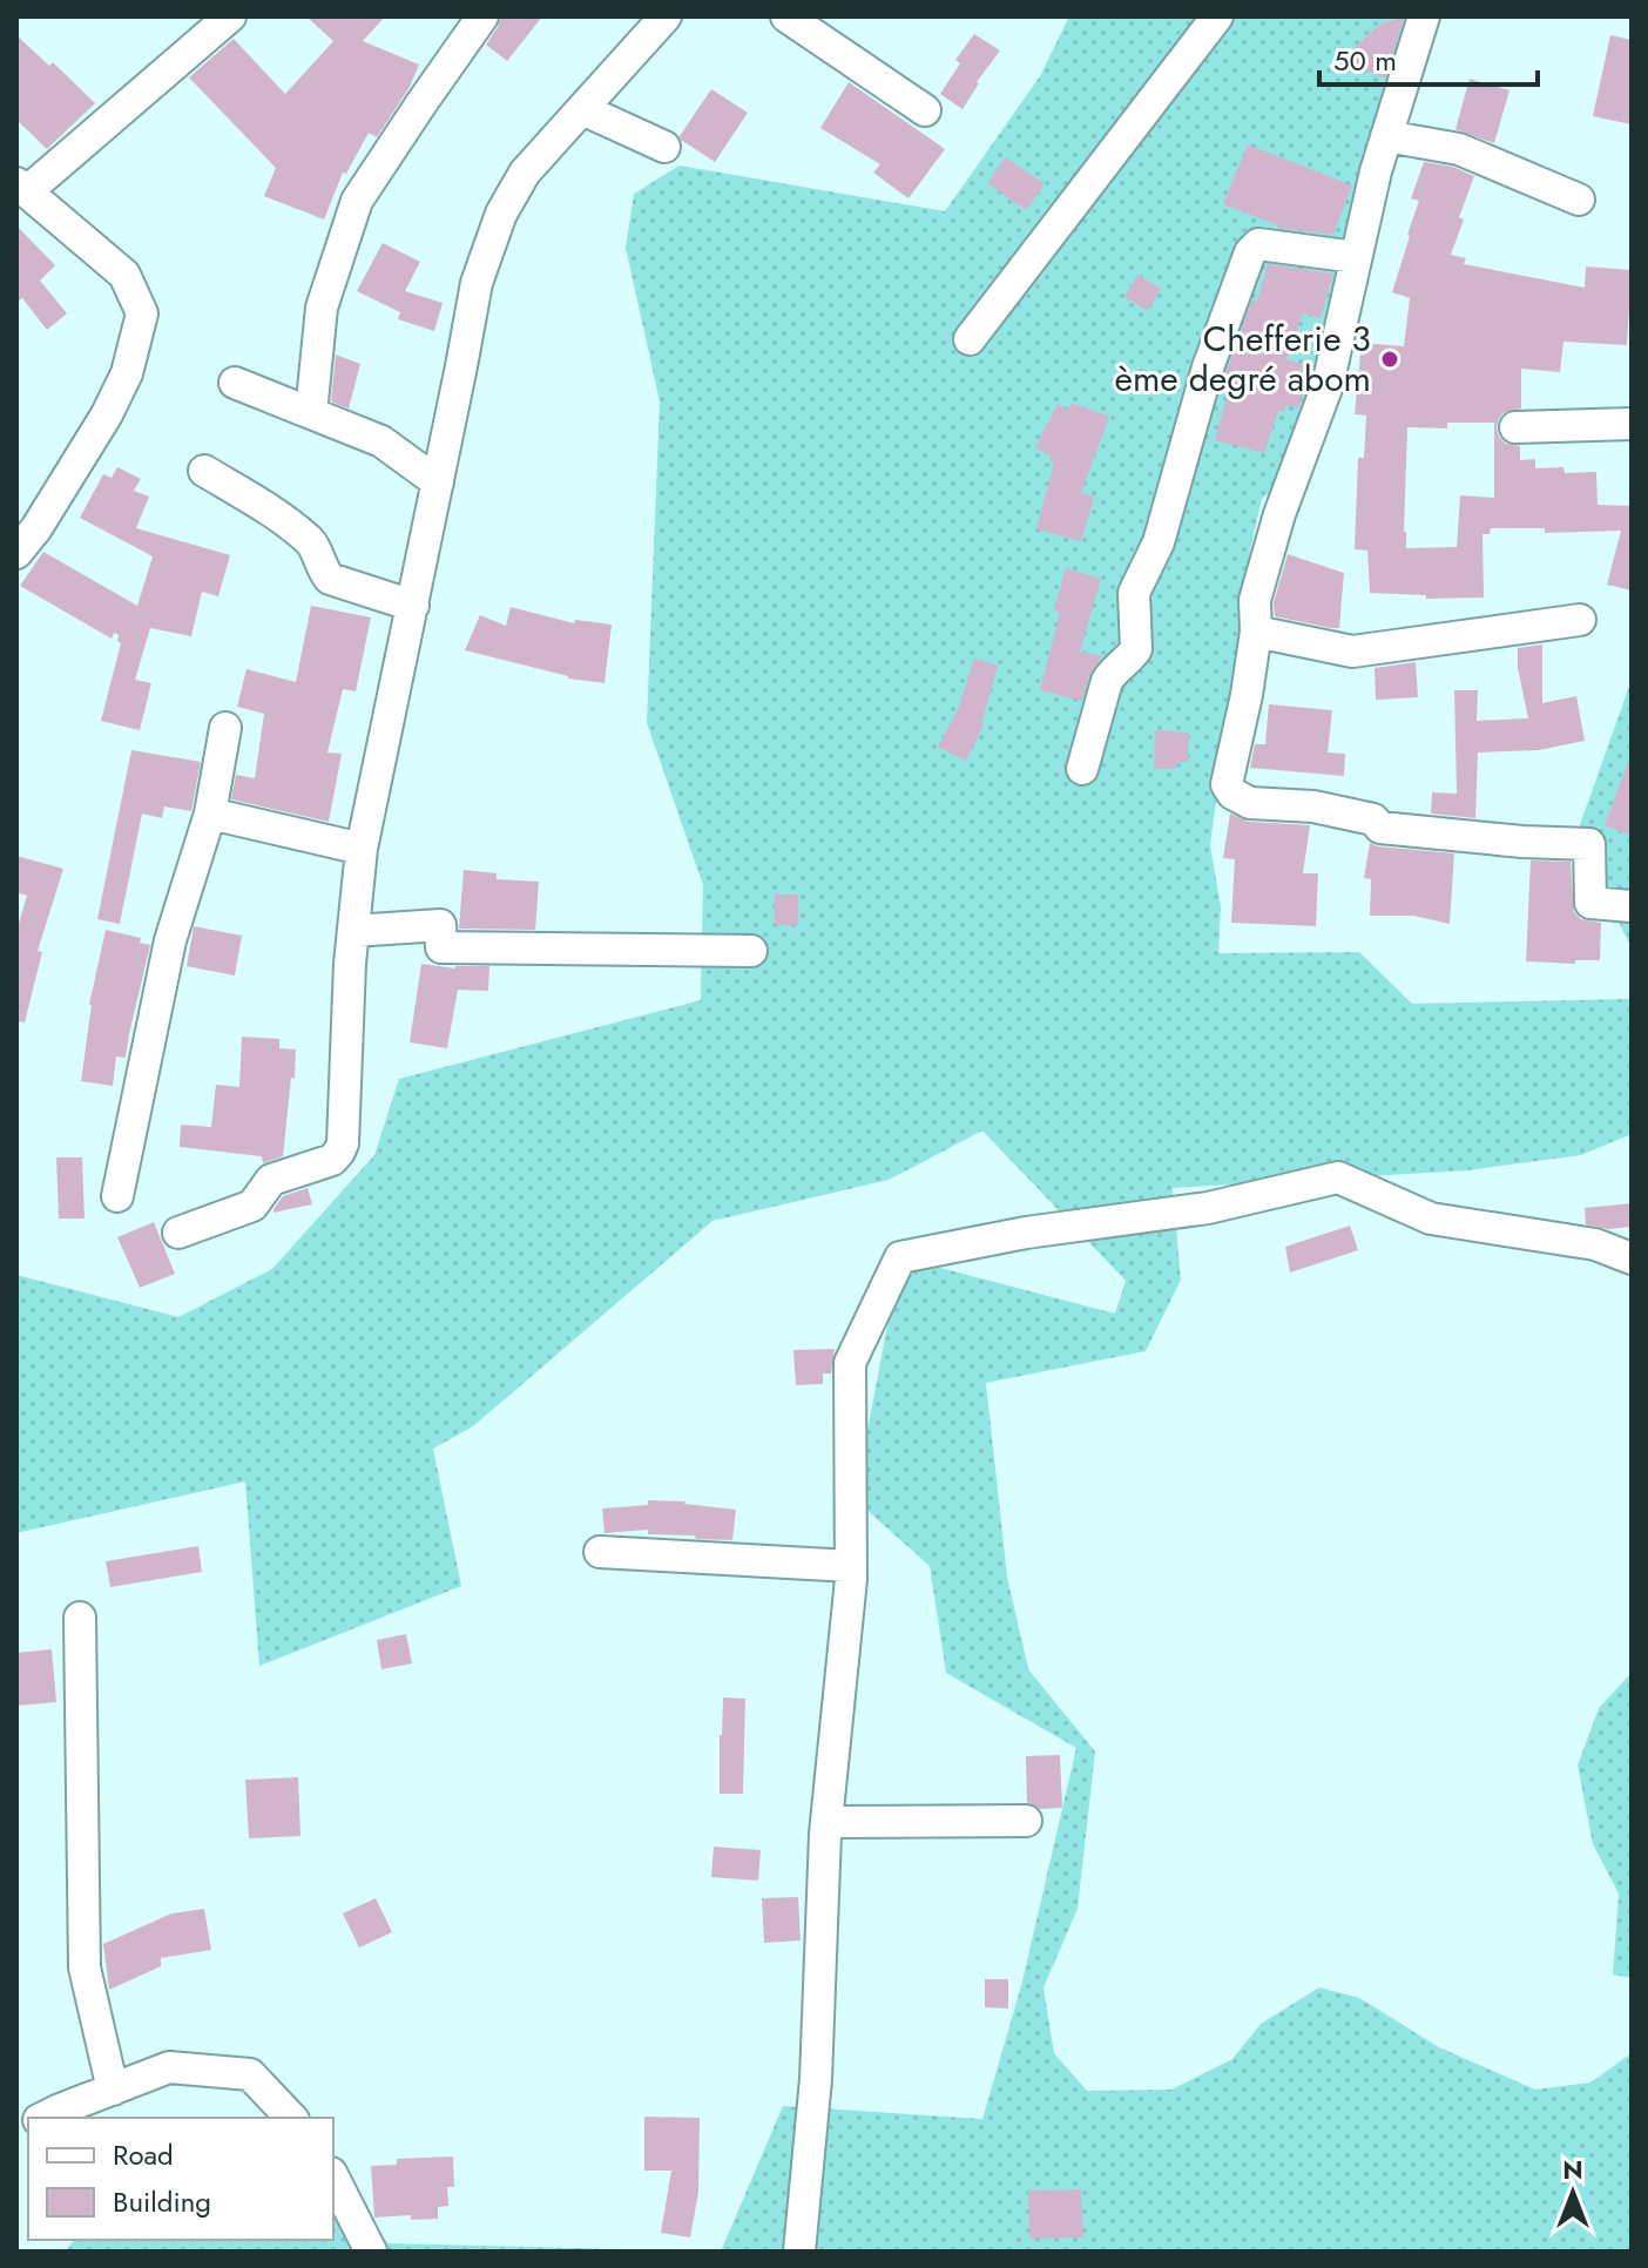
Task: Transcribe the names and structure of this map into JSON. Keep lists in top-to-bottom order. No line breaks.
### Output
{"places":["Chefferie 3 ème degré abom"],"legend":["Road","Building"],"scale_bar":"50 m","north":"top"}
